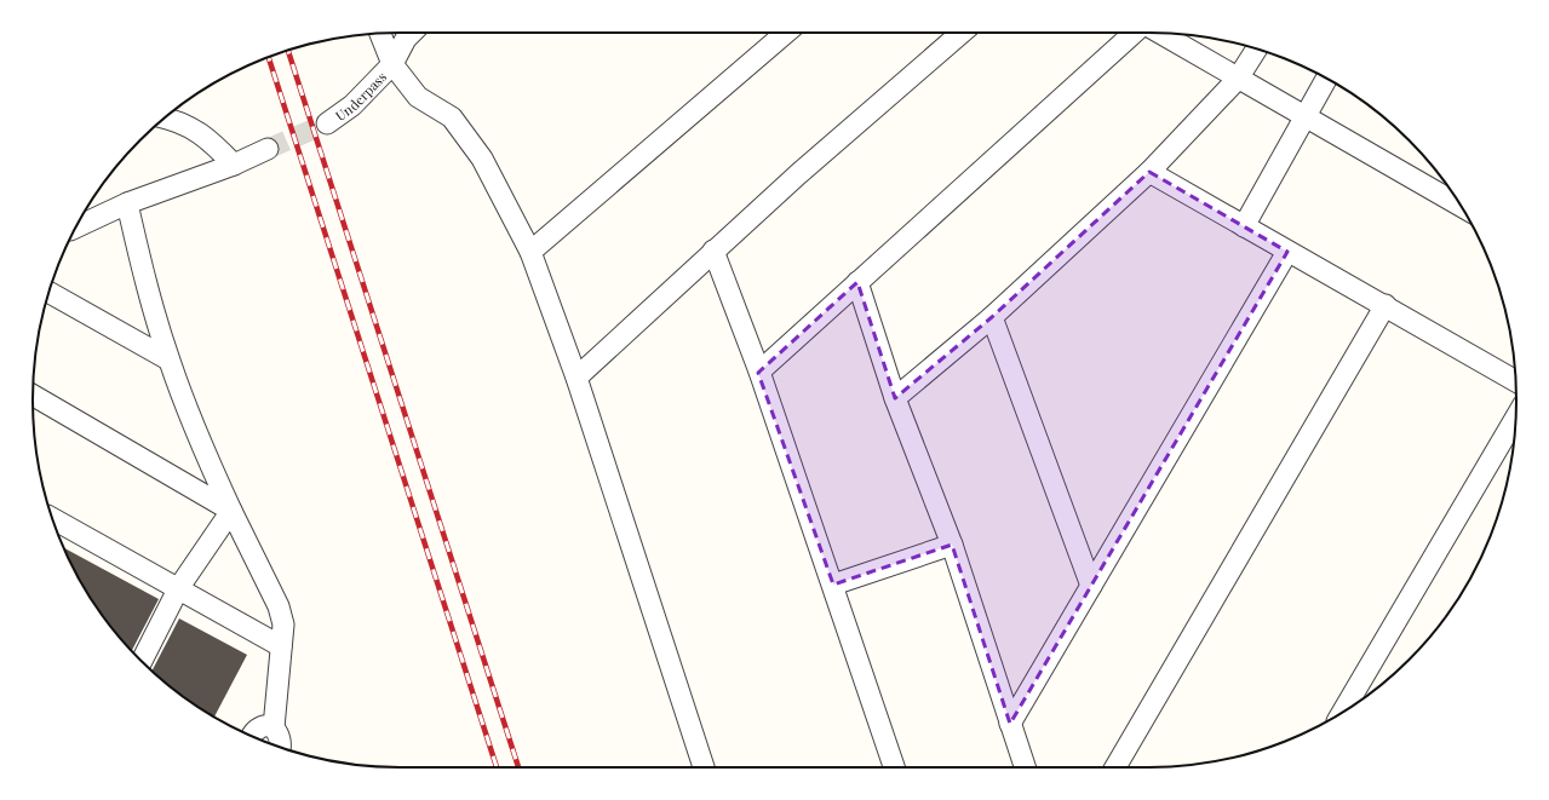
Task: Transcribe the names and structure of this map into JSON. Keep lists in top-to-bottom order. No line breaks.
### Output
{"streets":{"street":["Underpass"]}}
